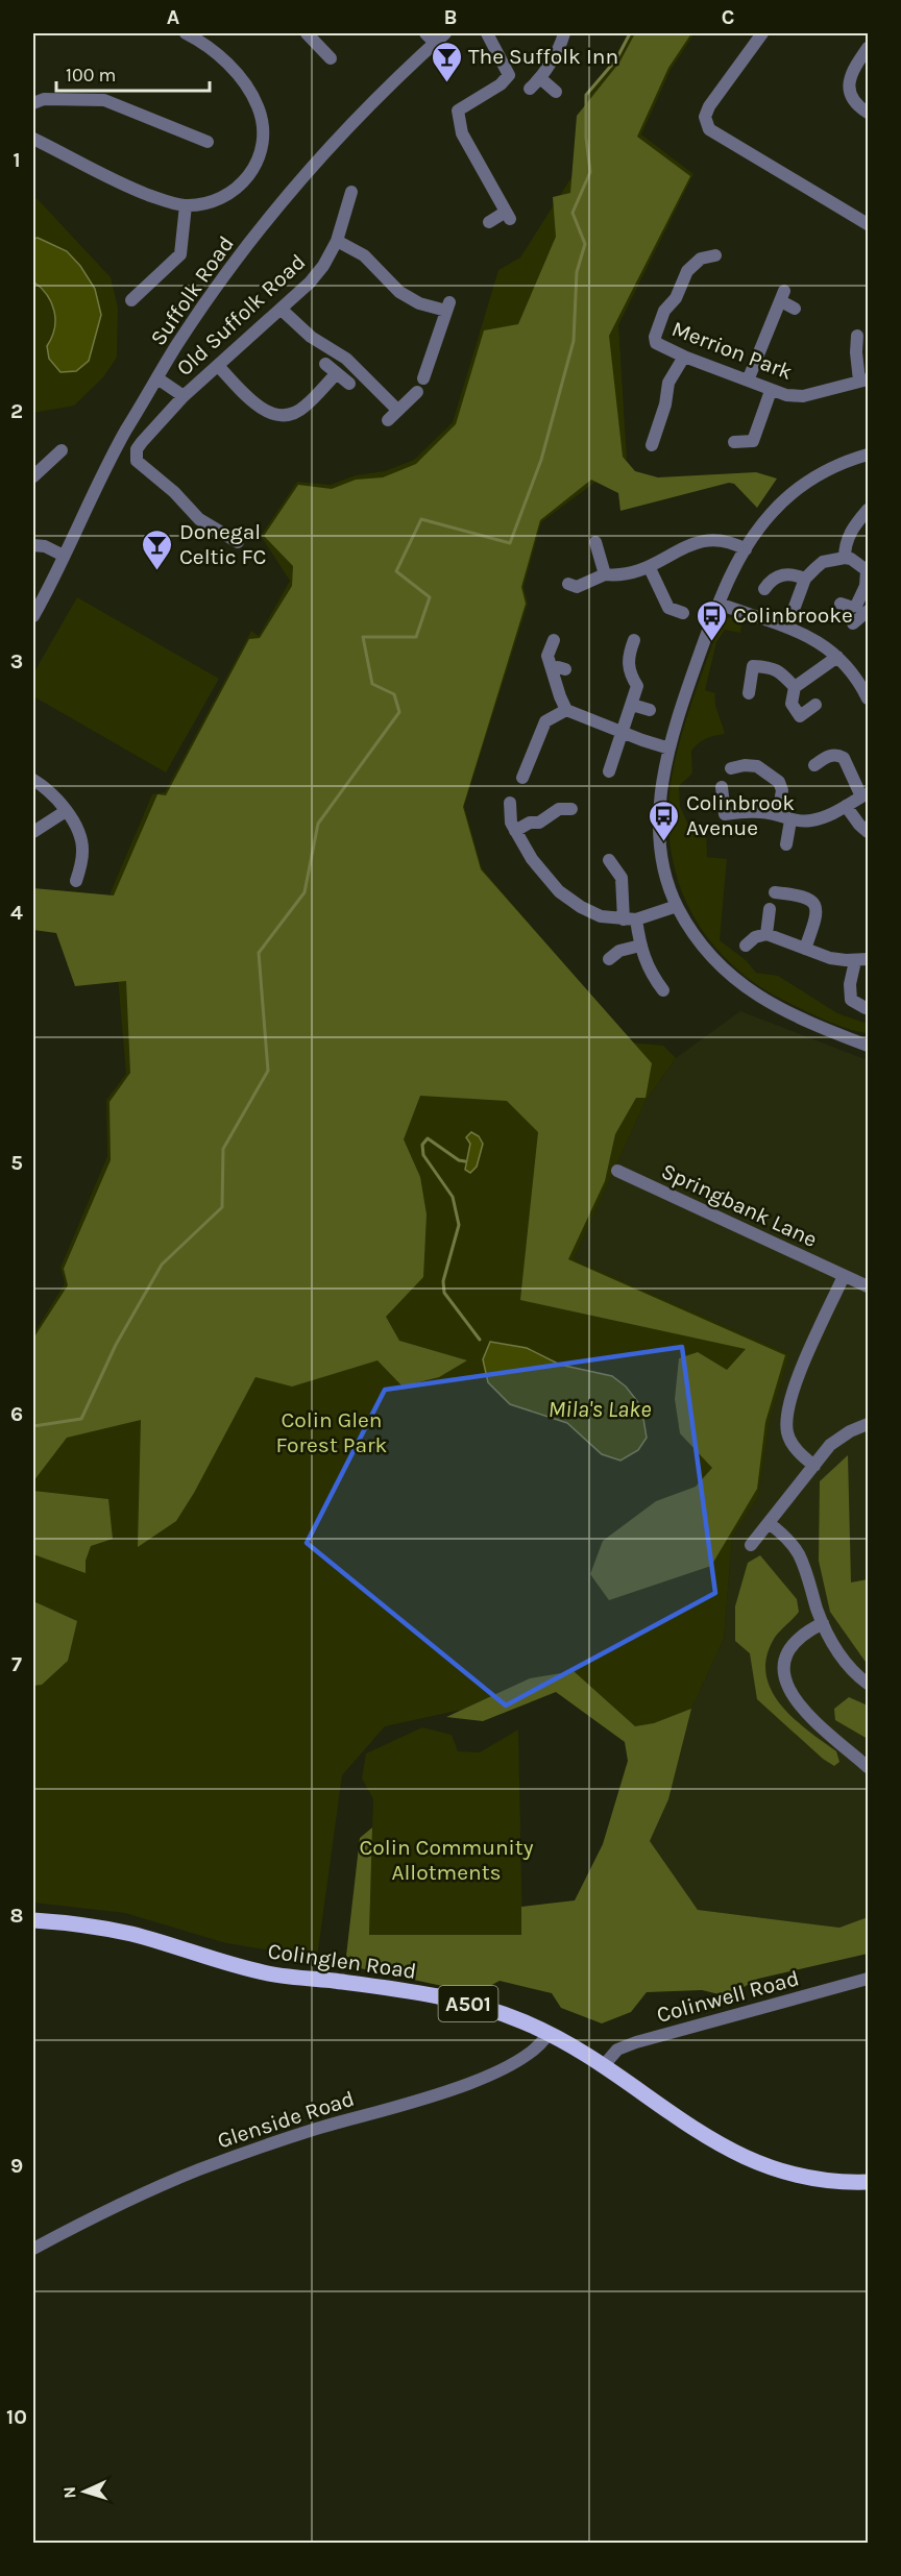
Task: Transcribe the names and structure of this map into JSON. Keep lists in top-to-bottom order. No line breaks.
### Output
{"streets":{"main road":["Colinglen Road","A501"],"street":["Suffolk Road","Old Suffolk Road","Merrion Park","Springbank Lane","Colinwell Road","Glenside Road"]},"crossings":[["Suffolk Road","Old Suffolk Road"],["Colinglen Road","Colinwell Road"],["Colinglen Road","Glenside Road"]],"water":["Mila's Lake"],"parks":["Colin Glen Forest Park","Colin Community Allotments"],"places":{"bar":["The Suffolk Inn","Donegal Celtic FC"],"bus stop":["Colinbrooke","Colinbrook Avenue"]},"scale_bar":"100 m","north":"left","grid":{"columns":["A","B","C"],"rows":["1","2","3","4","5","6","7","8","9","10"]}}
